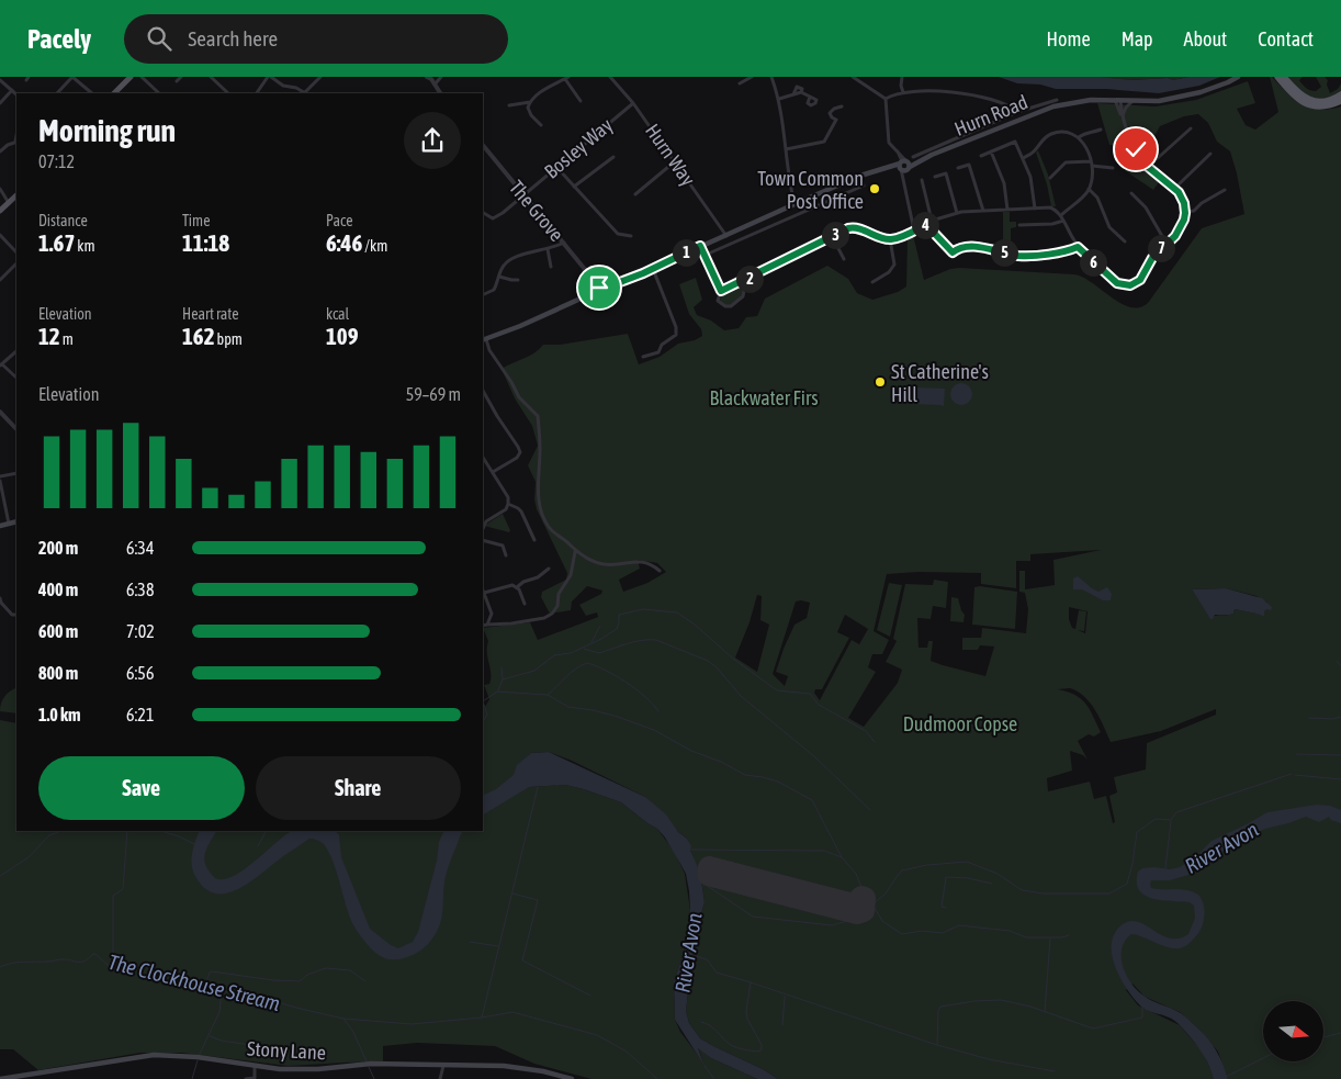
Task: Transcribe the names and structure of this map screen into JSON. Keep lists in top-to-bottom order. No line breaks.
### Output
{"streets":{"main road":["Hurn Road","Stony Lane"],"street":["Bosley Way","Hurn Way","The Grove"]},"crossings":[["Hurn Road","Hurn Way"],["Hurn Road","The Grove"],["Bosley Way","Hurn Way"],["Bosley Way","The Grove"]],"water":["River Avon","The Clockhouse Stream"],"parks":["Blackwater Firs","Dudmoor Copse"],"places":["Town Common Post Office","St Catherine's Hill"],"north":"right","page":{"header":"Pacely","search":"Search here","nav":["Home","Map","About","Contact"],"heading":["Morning run","07:12"],"stats":[["Distance","1.67 km"],["Time","11:18"],["Pace","6:46 /km"],["Elevation","12 m"],["Heart rate","162 bpm"],["kcal","109"]],"pins":["4","3","7","1","5","6","2"],"chart":["Elevation","59–69 m"],"list":[{"name":"200 m","note":"6:34"},{"name":"400 m","note":"6:38"},{"name":"600 m","note":"7:02"},{"name":"800 m","note":"6:56"},{"name":"1.0 km","note":"6:21"}],"buttons":["Save","Share"]}}
